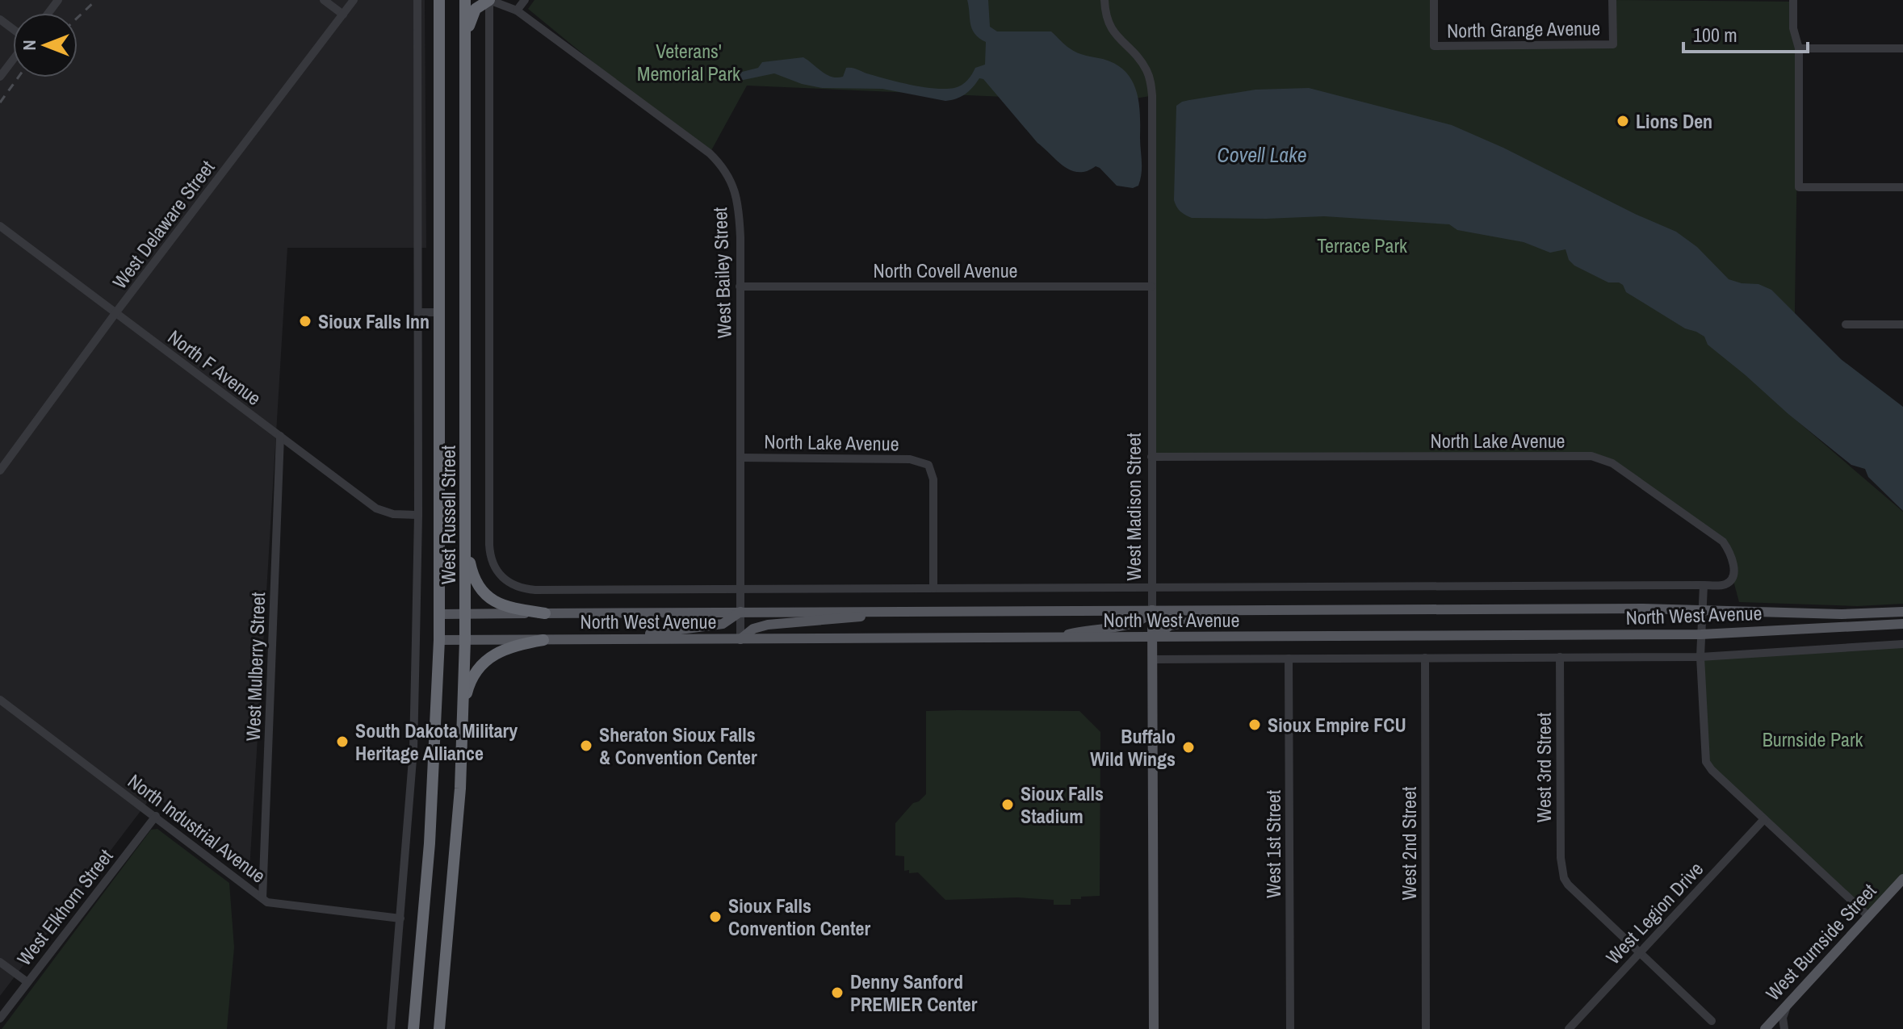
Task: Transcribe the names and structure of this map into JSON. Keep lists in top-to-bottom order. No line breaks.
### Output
{"streets":{"highway":["West Russell Street"],"main road":["West Madison Street","North West Avenue","West Burnside Street"],"street":["North Grange Avenue","West Delaware Street","North Covell Avenue","West Bailey Street","North F Avenue","North Lake Avenue","West Mulberry Street","West 3rd Street","North Industrial Avenue","West 2nd Street","West 1st Street","West Elkhorn Street","West Legion Drive"]},"crossings":[["West Delaware Street","North F Avenue"],["North Covell Avenue","West Bailey Street"],["North Covell Avenue","West Madison Street"],["West Bailey Street","North Lake Avenue"],["West Bailey Street","North West Avenue"],["North F Avenue","West Russell Street"],["North F Avenue","West Mulberry Street"],["North Lake Avenue","West Madison Street"],["North Lake Avenue","North West Avenue"],["West Madison Street","North West Avenue"],["West Russell Street","North West Avenue"],["West Russell Street","North Industrial Avenue"],["North West Avenue","West 3rd Street"],["North West Avenue","West 2nd Street"],["North West Avenue","West 1st Street"],["West Mulberry Street","North Industrial Avenue"],["West 3rd Street","West Legion Drive"],["North Industrial Avenue","West Elkhorn Street"]],"water":["Covell Lake"],"parks":["Veterans' Memorial Park","Terrace Park","Burnside Park"],"places":["Lions Den","Sioux Falls Inn","Sioux Empire FCU","South Dakota Military Heritage Alliance","Sheraton Sioux Falls & Convention Center","Buffalo Wild Wings","Sioux Falls Stadium","Sioux Falls Convention Center","Denny Sanford PREMIER Center"],"scale_bar":"100 m","north":"left"}
